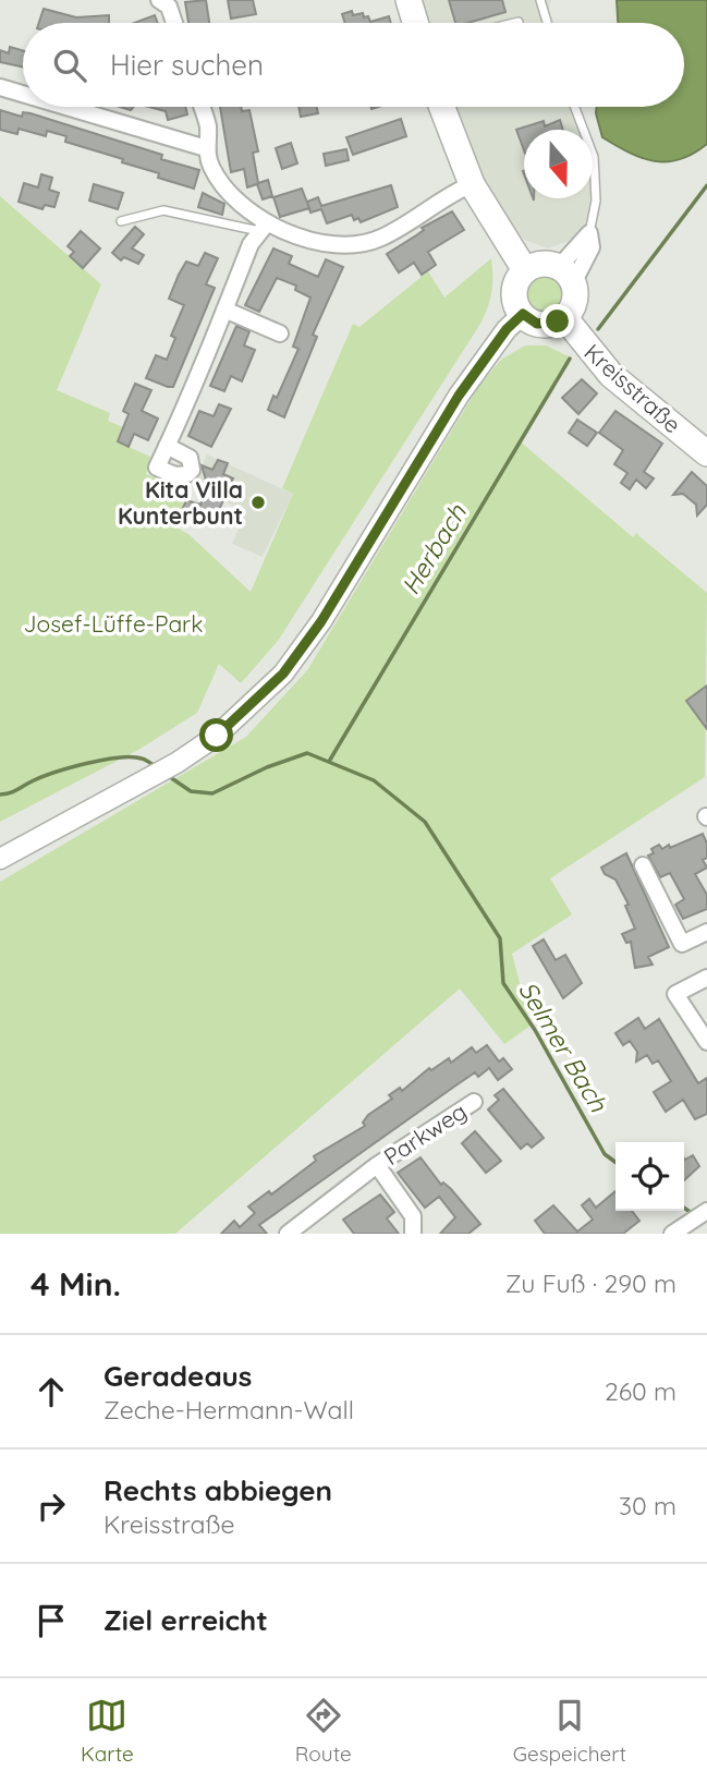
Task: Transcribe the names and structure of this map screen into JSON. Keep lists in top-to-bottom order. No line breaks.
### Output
{"streets":{"main road":["Kreisstraße"],"street":["Parkweg"]},"water":["Herbach","Selmer Bach"],"parks":["Josef-Lüffe-Park"],"places":["Kita Villa Kunterbunt"],"north":"bottom","page":{"search":"Hier suchen","heading":["4 Min.","Zu Fuß · 290 m"],"list":[["Geradeaus","Zeche-Hermann-Wall","260 m"],["Rechts abbiegen","Kreisstraße","30 m"],"Ziel erreicht"],"nav":["Karte","Route","Gespeichert"]}}
